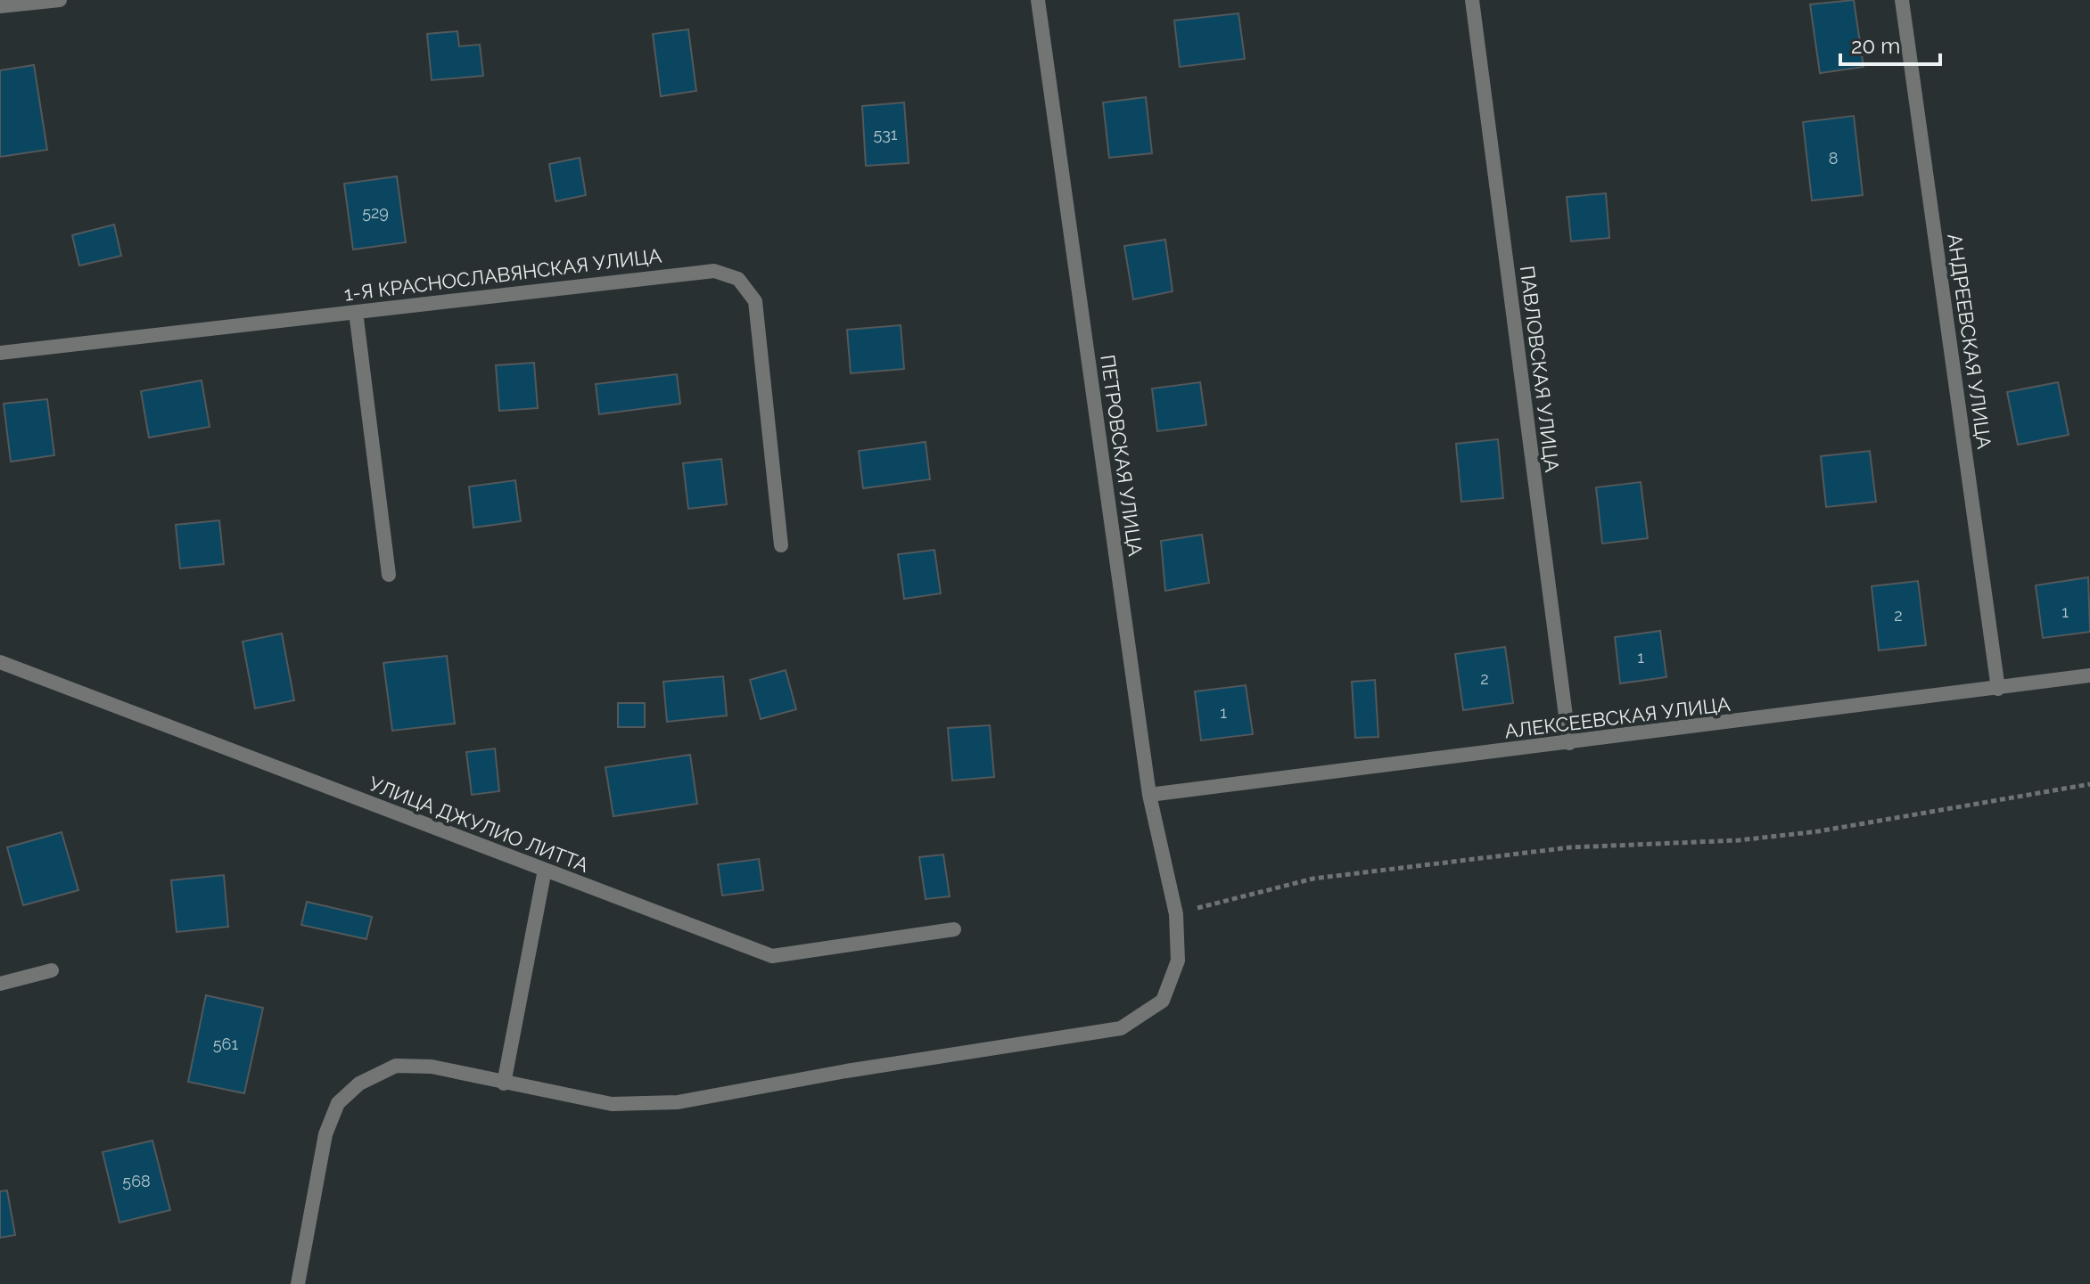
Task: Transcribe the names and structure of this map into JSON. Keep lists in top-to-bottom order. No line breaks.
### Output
{"streets":{"street":["1-Я КРАСНОСЛАВЯНСКАЯ УЛИЦА","АНДРЕЕВСКАЯ УЛИЦА","ПАВЛОВСКАЯ УЛИЦА","ПЕТРОВСКАЯ УЛИЦА","АЛЕКСЕЕВСКАЯ УЛИЦА","УЛИЦА ДЖУЛИО ЛИТТА"]},"crossings":[["АНДРЕЕВСКАЯ УЛИЦА","АЛЕКСЕЕВСКАЯ УЛИЦА"],["ПАВЛОВСКАЯ УЛИЦА","АЛЕКСЕЕВСКАЯ УЛИЦА"],["ПЕТРОВСКАЯ УЛИЦА","АЛЕКСЕЕВСКАЯ УЛИЦА"]],"house_numbers":["531","8","529","1","2","1","2","1","561","568"],"scale_bar":"20 m"}
